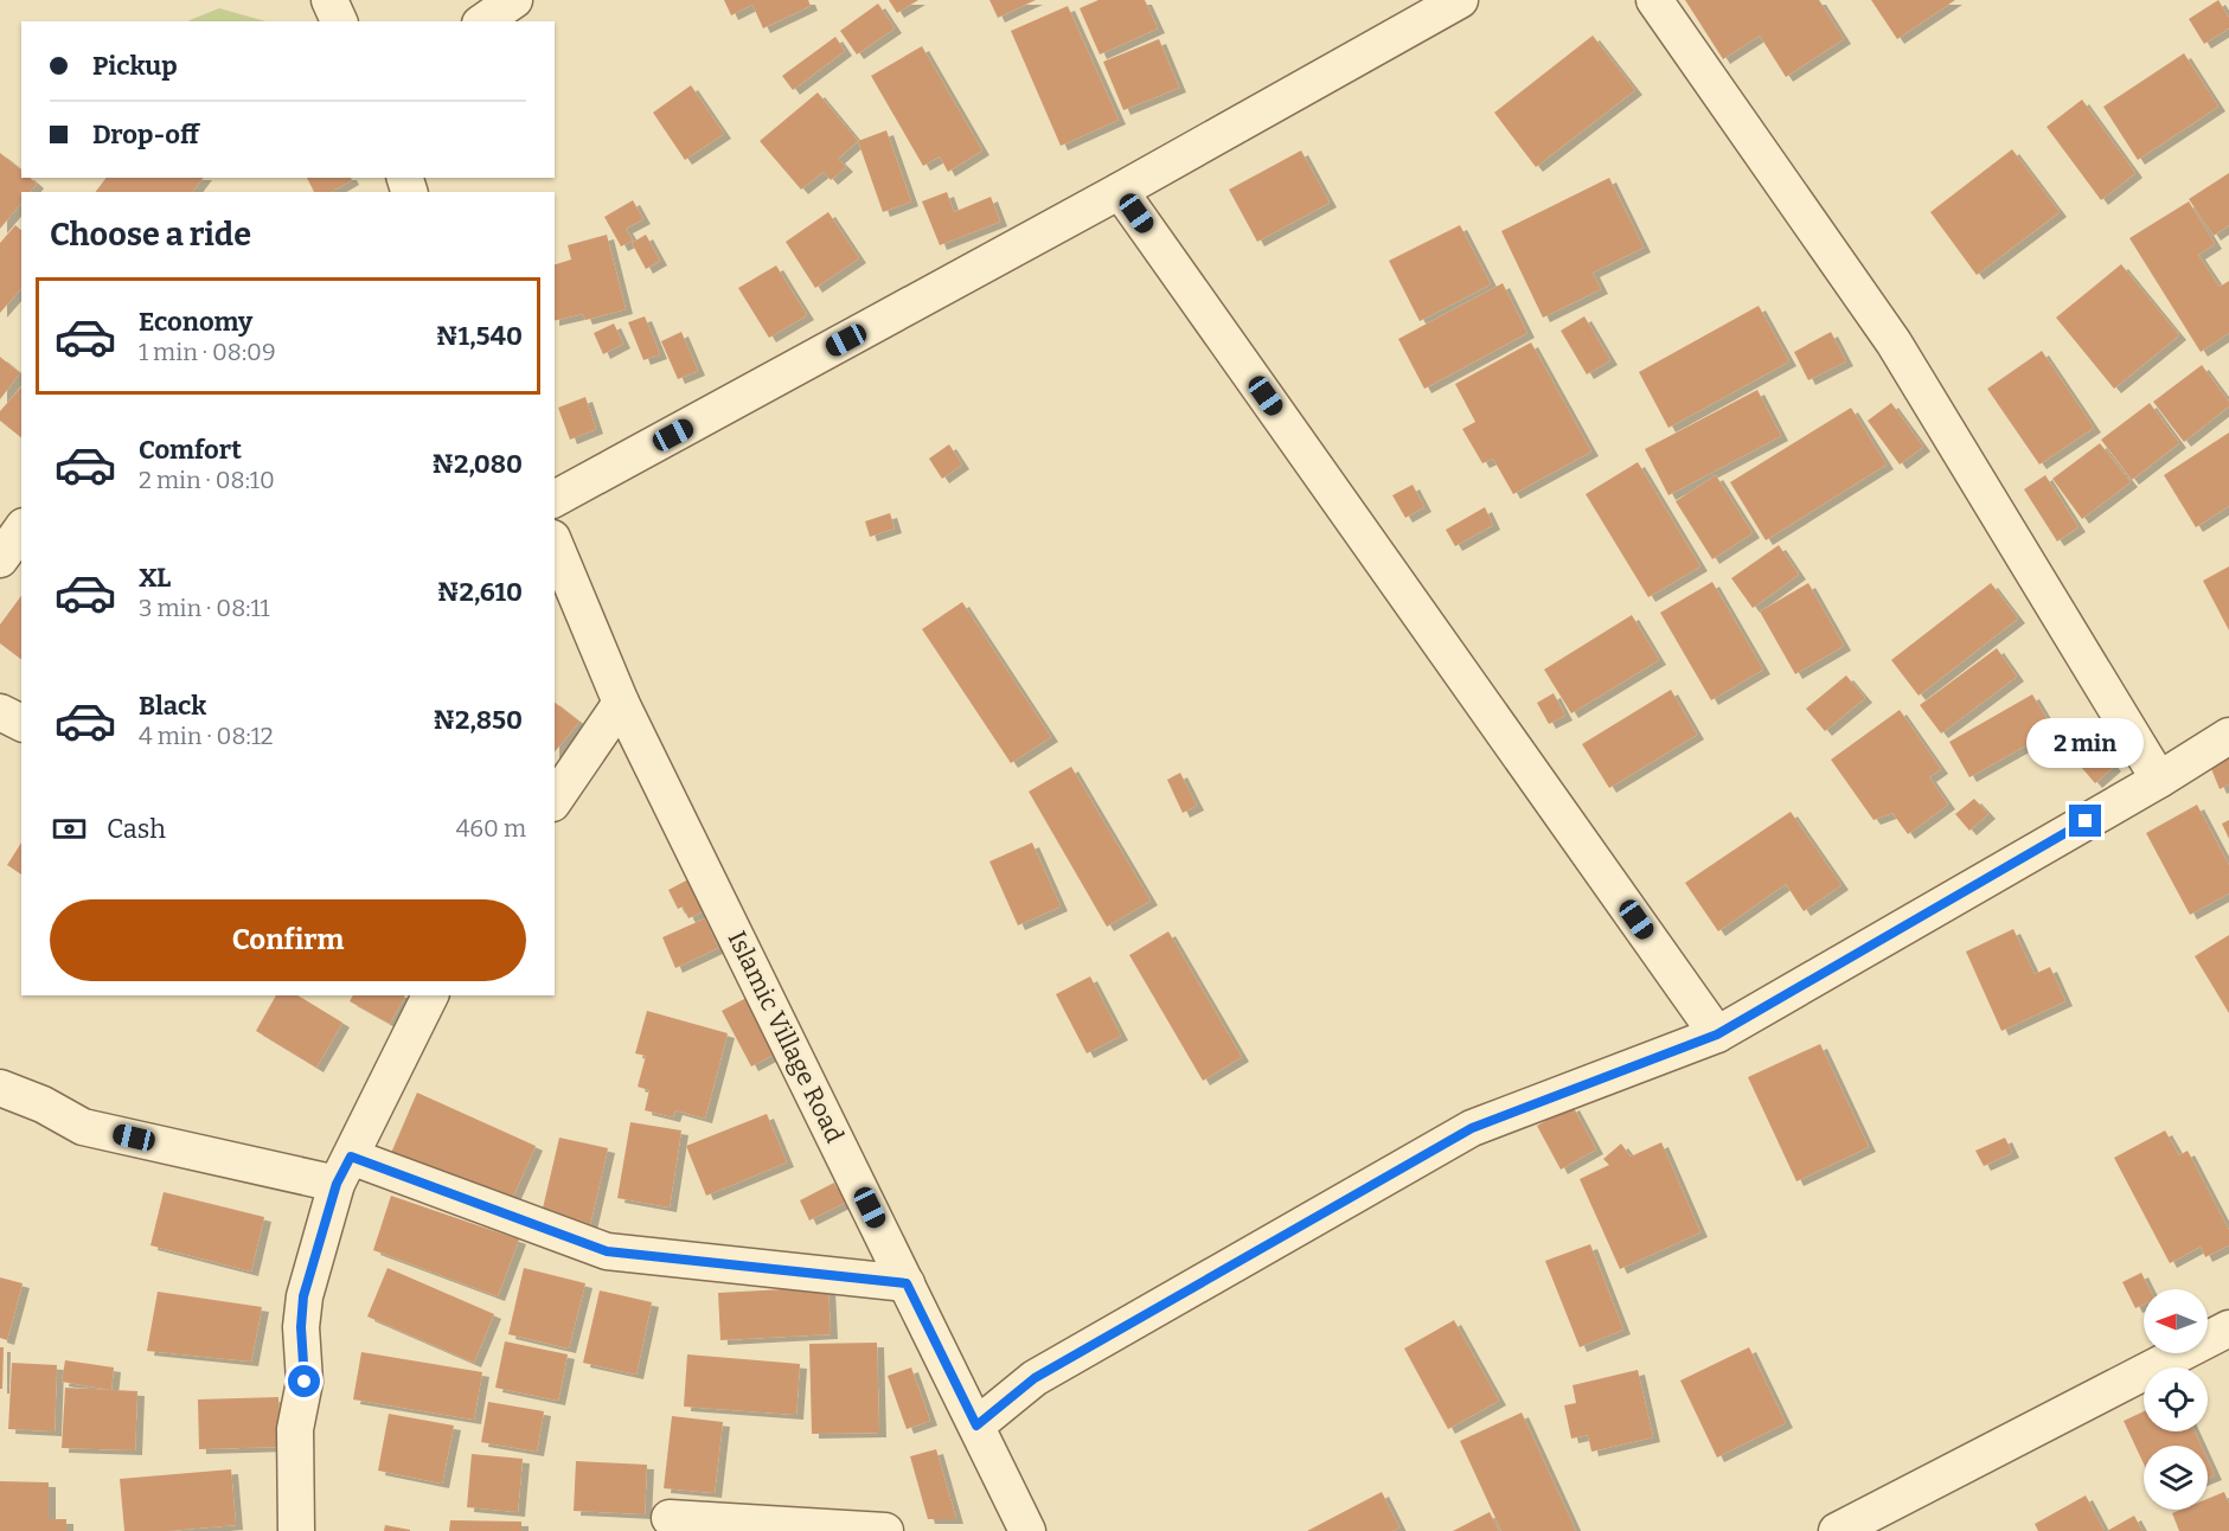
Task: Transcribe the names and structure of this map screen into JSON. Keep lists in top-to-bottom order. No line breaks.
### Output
{"streets":{"street":["Islamic Village Road"]},"north":"left","page":{"banner":["Pickup","Drop-off"],"heading":"Choose a ride","list":[{"name":"Economy","note":"1 min · 08:09","value":"₦1,540"},{"name":"Comfort","note":"2 min · 08:10","value":"₦2,080"},{"name":"XL","note":"3 min · 08:11","value":"₦2,610"},{"name":"Black","note":"4 min · 08:12","value":"₦2,850"}],"bubble":"2 min","pay":["Cash","460 m"],"buttons":"Confirm"}}
